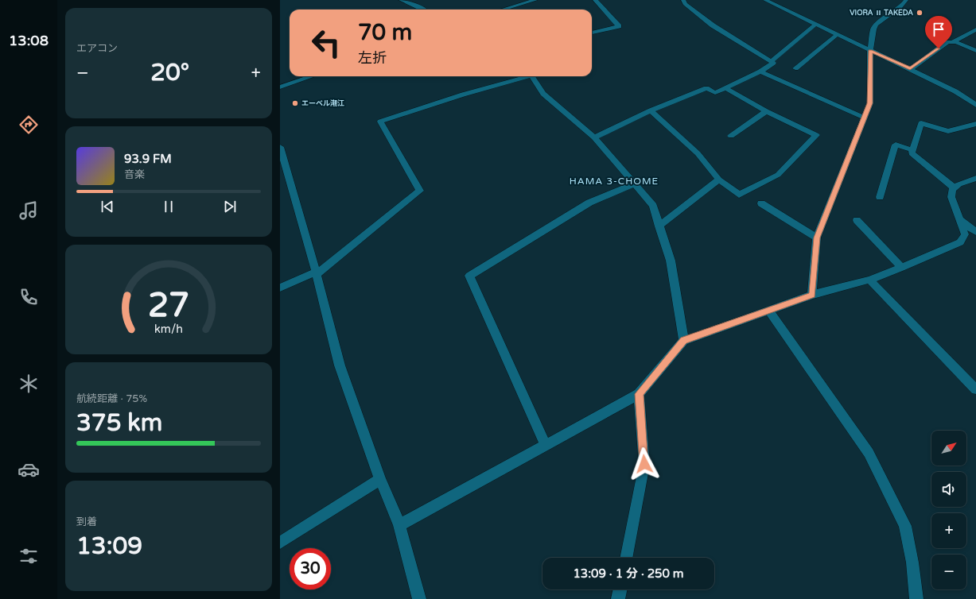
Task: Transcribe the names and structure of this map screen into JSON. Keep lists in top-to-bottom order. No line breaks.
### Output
{"districts":["HAMA 3-CHOME"],"places":["VIORA Ⅱ TAKEDA","エーベル潮江"],"north":"top right","page":{"tabs":"13:08","tile":["エアコン",["航続距離 · 75%","375 km"],["到着","13:09"]],"turn":["70 m","左折"],"heat":["−","20°","+"],"song":["93.9 FM","音楽"],"map_buttons":["+","−"],"limit":"30","trip":"13:09 · 1 分 · 250 m","gauge":["27","km/h"]}}
